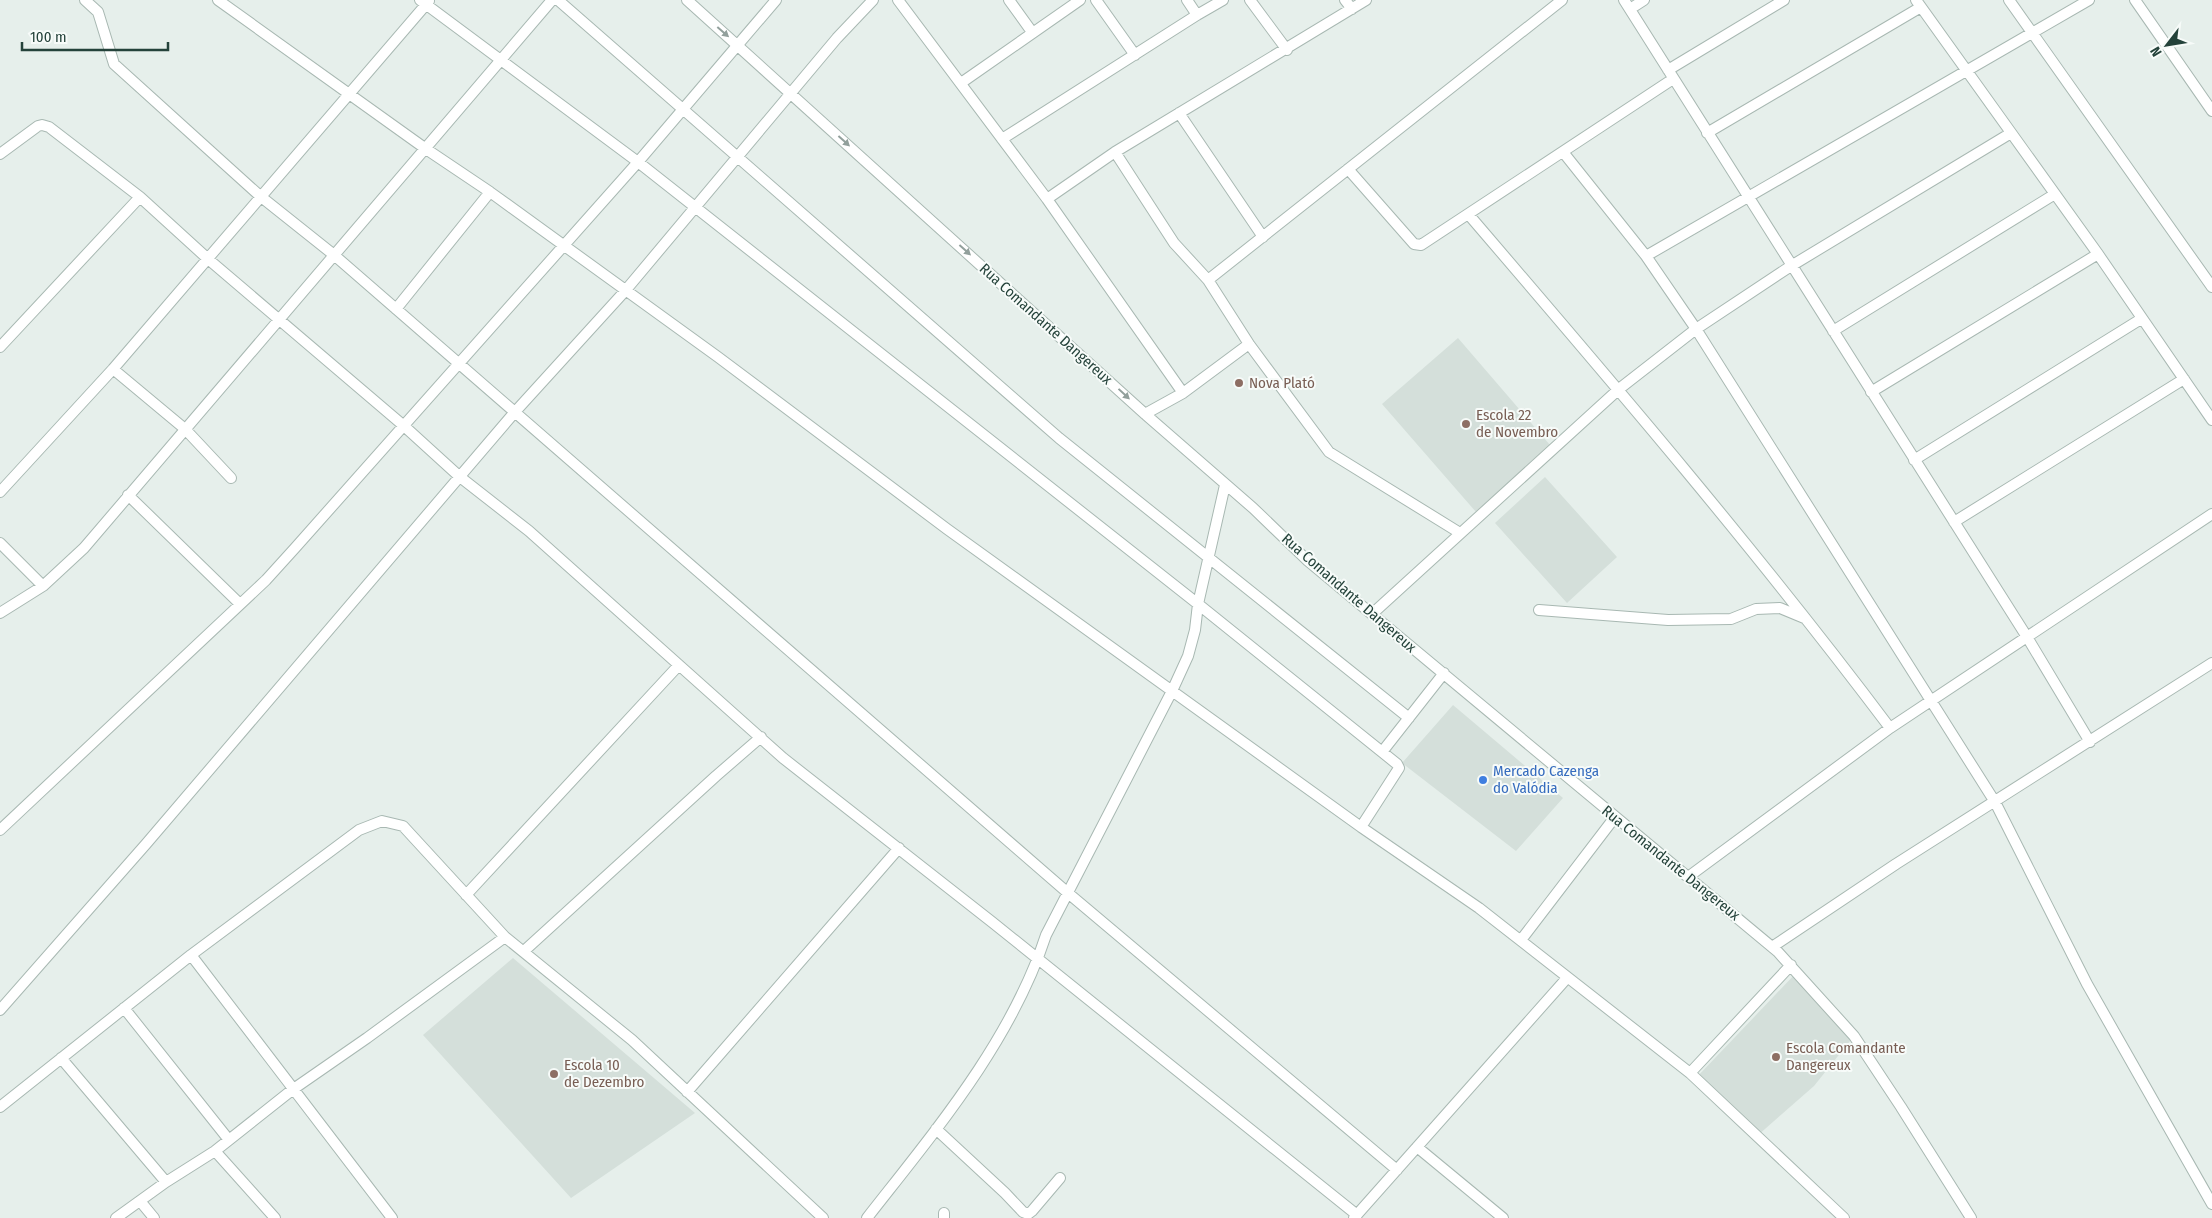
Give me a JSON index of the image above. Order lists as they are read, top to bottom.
{
  "streets": {
    "street": ["Rua Comandante Dangereux"]
  },
  "places": [
    "Nova Plató",
    "Escola 22 de Novembro",
    "Mercado Cazenga do Valódia",
    "Escola Comandante Dangereux",
    "Escola 10 de Dezembro"
  ],
  "scale_bar": "100 m",
  "north": "bottom left"
}
